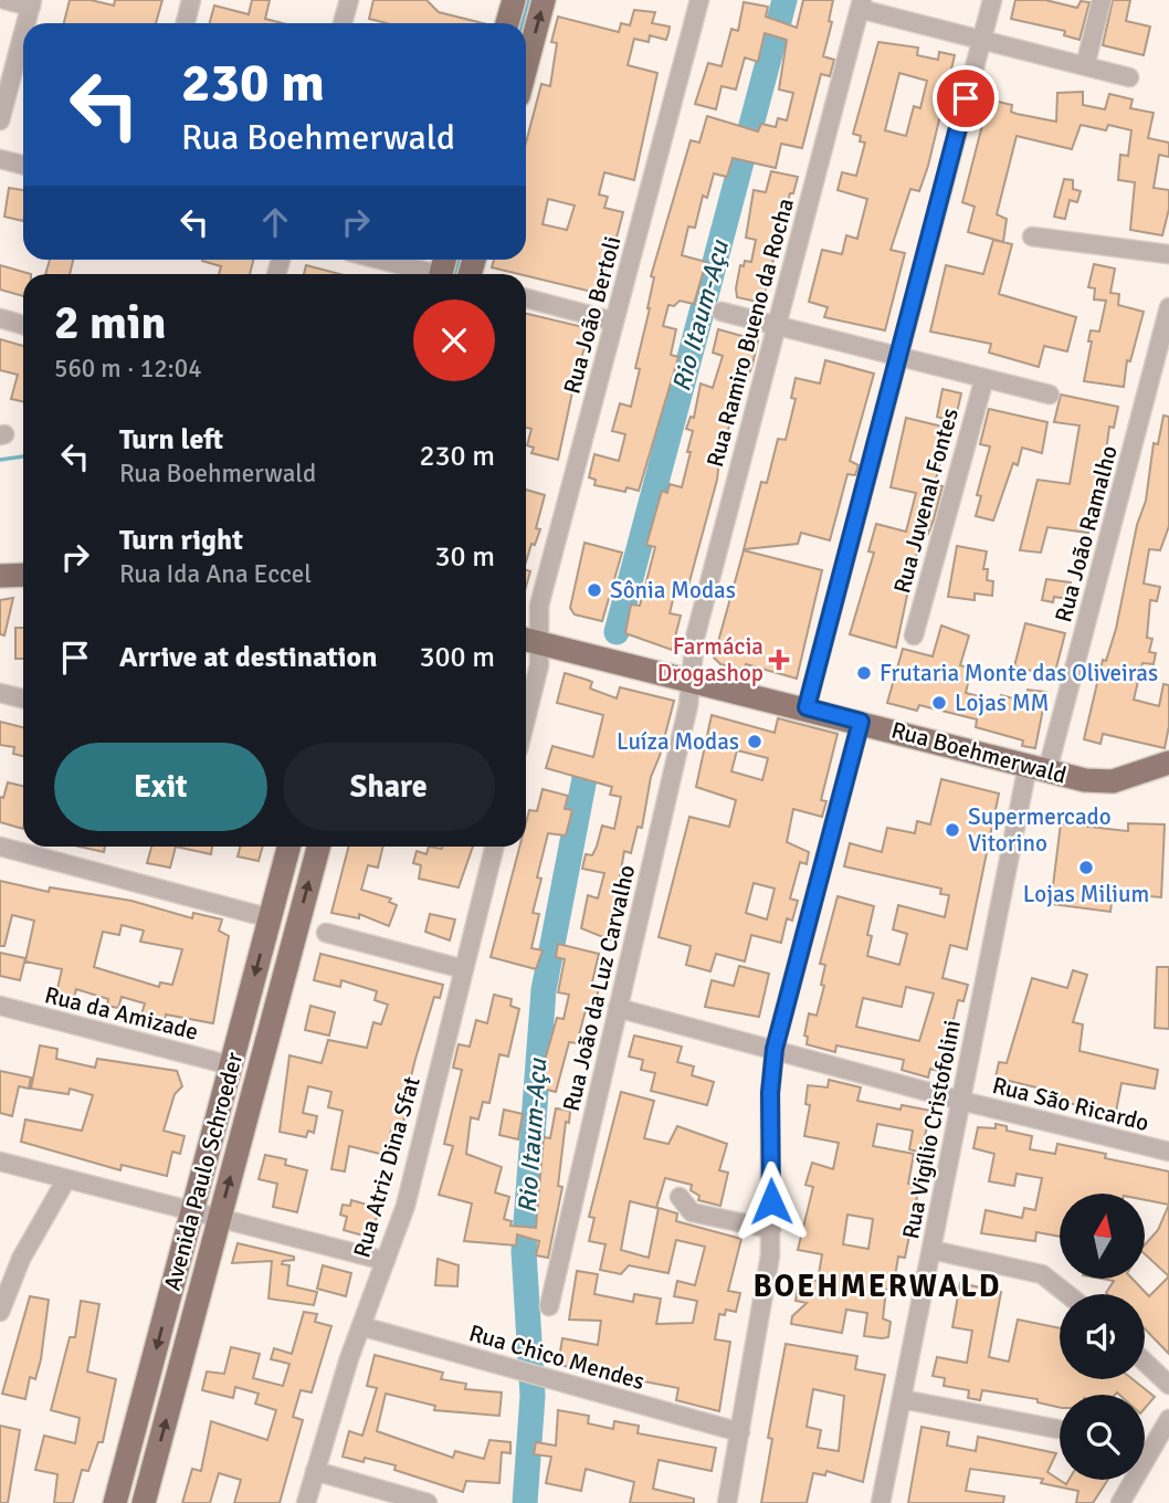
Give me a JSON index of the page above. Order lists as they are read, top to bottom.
{
  "streets": {
    "main road": ["Rua Boehmerwald", "Avenida Paulo Schroeder"],
    "street": [
      "Rua João Bertoli",
      "Rua Ramiro Bueno da Rocha",
      "Rua Juvenal Fontes",
      "Rua João Ramalho",
      "Rua João da Luz Carvalho",
      "Rua da Amizade",
      "Rua São Ricardo",
      "Rua Vigílio Cristofolini",
      "Rua Atriz Dina Sfat",
      "Rua Chico Mendes"
    ]
  },
  "crossings": [
    ["Rua João Bertoli", "Rua Boehmerwald"],
    ["Rua Ramiro Bueno da Rocha", "Rua Boehmerwald"],
    ["Rua Ramiro Bueno da Rocha", "Rua João da Luz Carvalho"],
    ["Rua João Ramalho", "Rua Boehmerwald"],
    ["Rua João Ramalho", "Rua Vigílio Cristofolini"],
    ["Rua Boehmerwald", "Rua João da Luz Carvalho"],
    ["Rua Boehmerwald", "Rua Vigílio Cristofolini"],
    ["Rua João da Luz Carvalho", "Rua São Ricardo"],
    ["Rua da Amizade", "Avenida Paulo Schroeder"],
    ["Rua São Ricardo", "Rua Vigílio Cristofolini"],
    ["Rua Atriz Dina Sfat", "Rua Chico Mendes"]
  ],
  "districts": ["BOEHMERWALD"],
  "water": ["Rio Itaum-Açu"],
  "places": {
    "other": [
      "Sônia Modas",
      "Frutaria Monte das Oliveiras",
      "Lojas MM",
      "Luíza Modas",
      "Supermercado Vitorino",
      "Lojas Milium"
    ],
    "health": ["Farmácia Drogashop"]
  },
  "north": "top",
  "page": {
    "turn": ["230 m", "Rua Boehmerwald"],
    "heading": ["2 min", "560 m · 12:04"],
    "list": [
      {
        "name": "Turn left",
        "note": "Rua Boehmerwald",
        "value": "230 m"
      },
      {
        "name": "Turn right",
        "note": "Rua Ida Ana Eccel",
        "value": "30 m"
      },
      {
        "name": "Arrive at destination",
        "value": "300 m"
      }
    ],
    "buttons": ["Exit", "Share"]
  }
}
